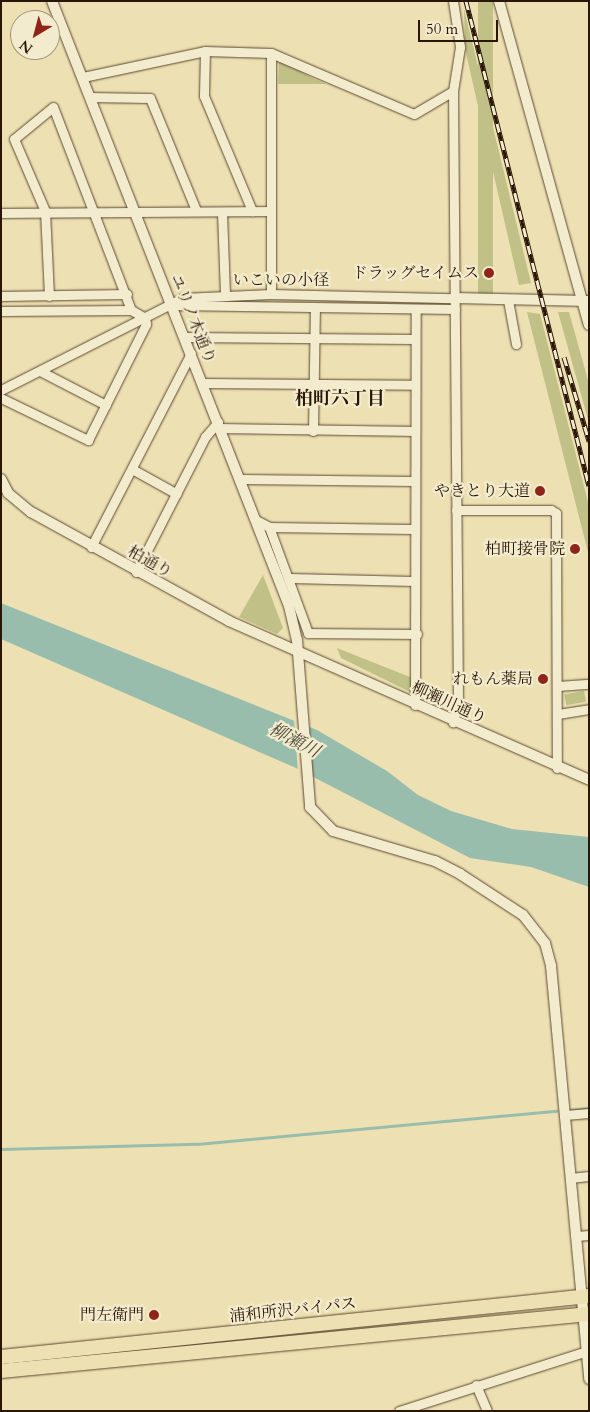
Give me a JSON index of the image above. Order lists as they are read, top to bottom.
{
  "streets": {
    "highway": ["浦和所沢バイパス"],
    "street": [
      "いこいの小径",
      "ユリノ木通り",
      "柏通り",
      "柳瀬川通り"
    ]
  },
  "crossings": [
    ["いこいの小径", "ユリノ木通り"],
    ["ユリノ木通り", "柏通り"],
    ["ユリノ木通り", "柳瀬川通り"],
    ["ユリノ木通り", "浦和所沢バイパス"],
    ["柏通り", "柳瀬川通り"]
  ],
  "districts": ["柏町六丁目"],
  "water": ["柳瀬川"],
  "places": [
    "ドラッグセイムス",
    "やきとり大道",
    "柏町接骨院",
    "れもん薬局",
    "門左衛門"
  ],
  "scale_bar": "50 m",
  "north": "bottom left"
}
